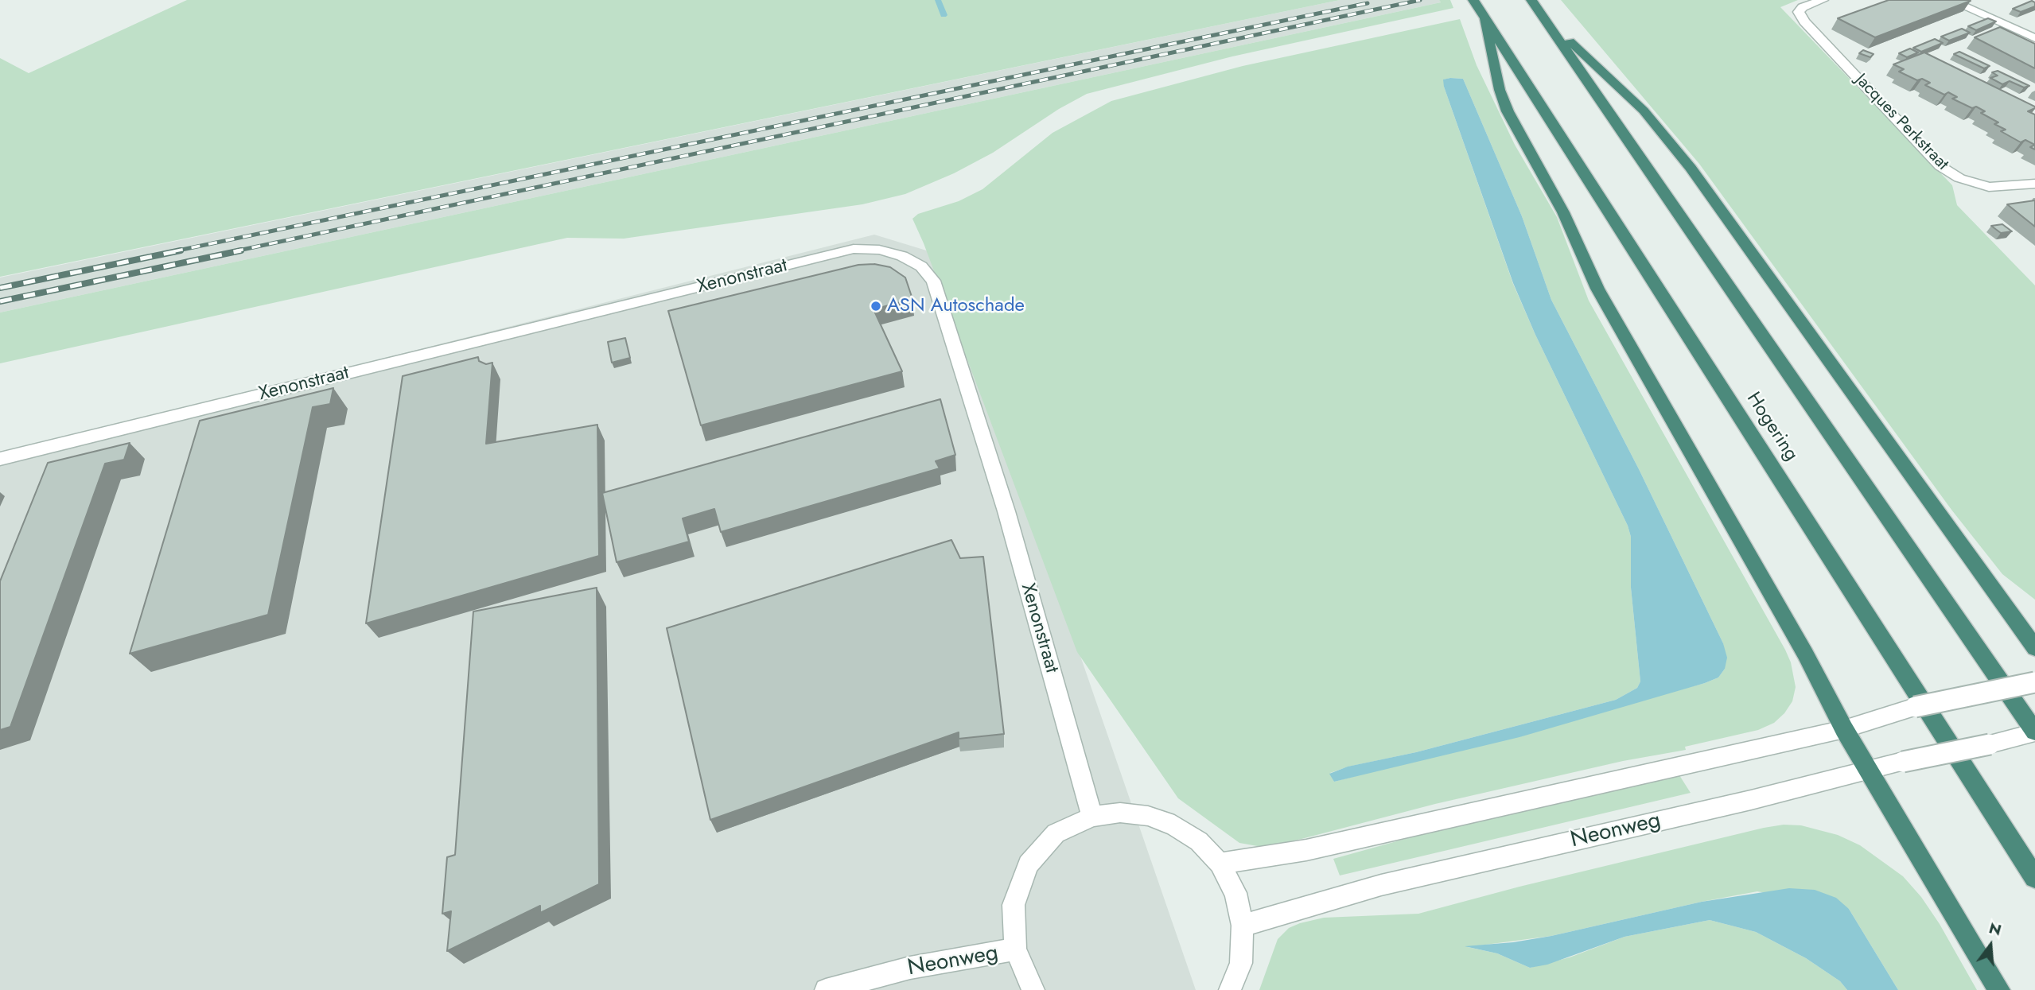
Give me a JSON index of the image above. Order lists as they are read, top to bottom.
{
  "streets": {
    "highway": ["Hogering"],
    "street": ["Jacques Perkstraat", "Xenonstraat", "Neonweg"]
  },
  "places": ["ASN Autoschade"],
  "north": "top"
}
